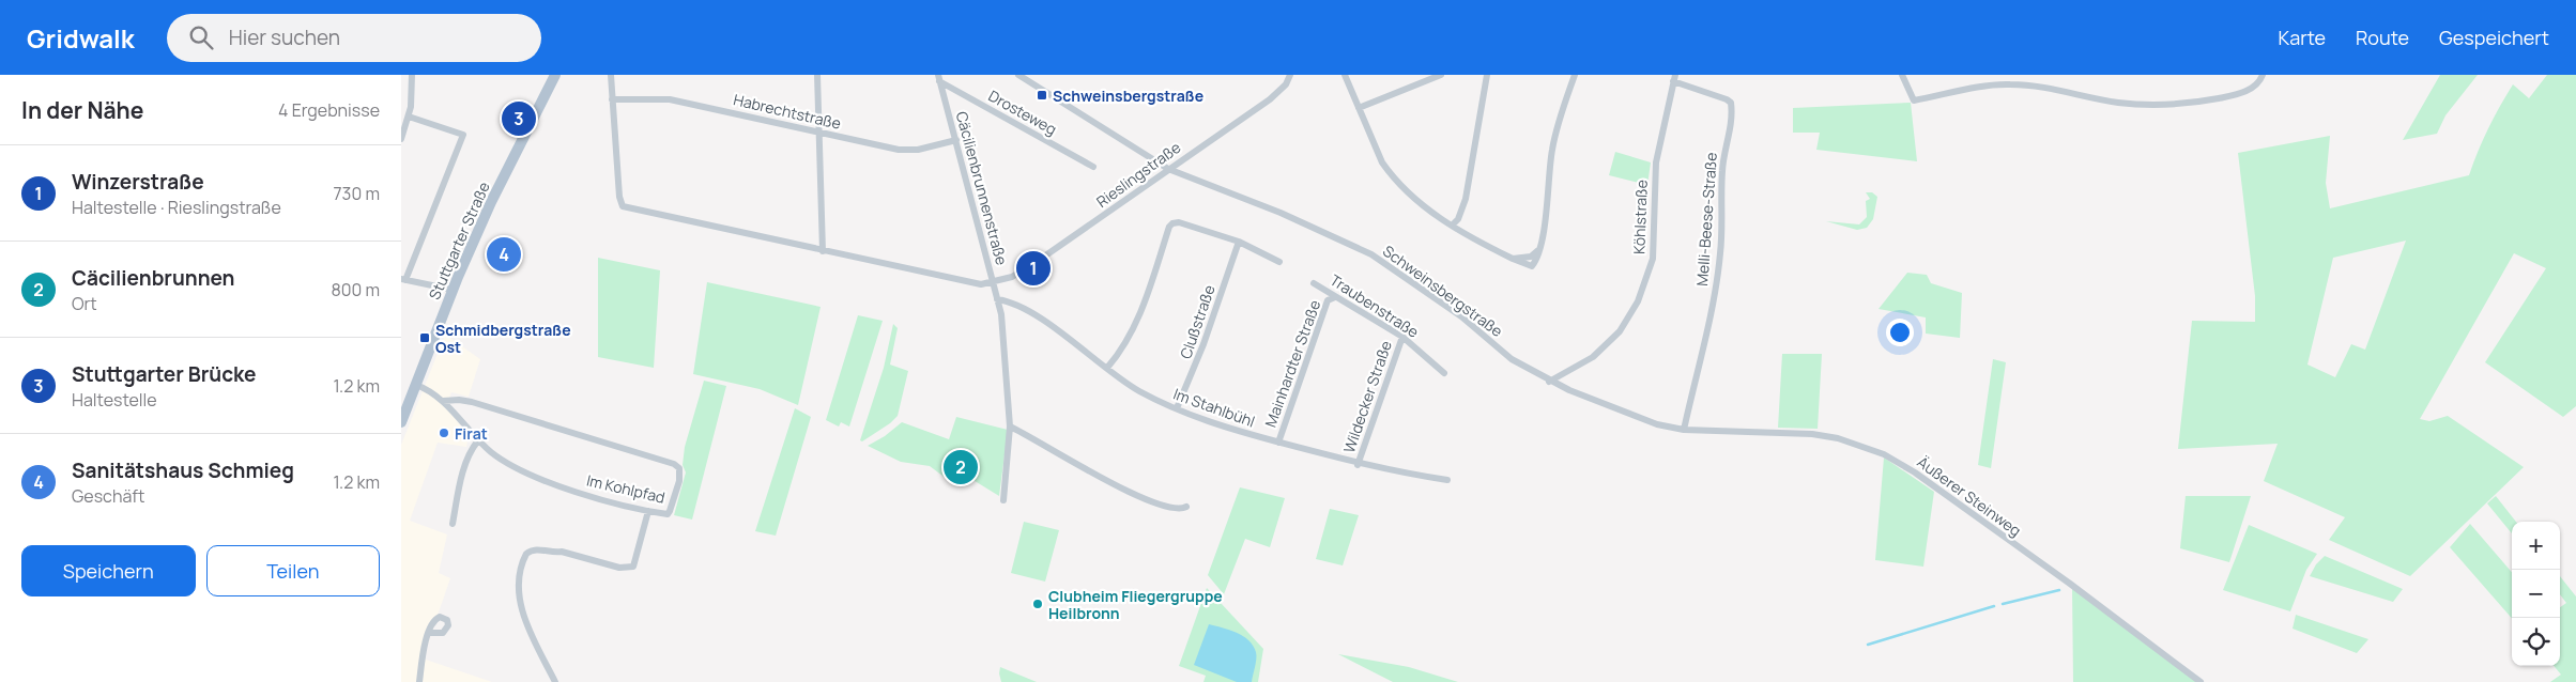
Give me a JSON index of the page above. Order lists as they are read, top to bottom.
{
  "streets": {
    "main road": ["Stuttgarter Straße"],
    "street": [
      "Habrechtstraße",
      "Drosteweg",
      "Rieslingstraße",
      "Cäcilienbrunnenstraße",
      "Köhlstraße",
      "Melli-Beese-Straße",
      "Schweinsbergstraße",
      "Traubenstraße",
      "Clußstraße",
      "Mainhardter Straße",
      "Wildecker Straße",
      "Im Stahlbühl",
      "Im Kohlpfad",
      "Äußerer Steinweg"
    ]
  },
  "crossings": [
    ["Habrechtstraße", "Rieslingstraße"],
    ["Habrechtstraße", "Cäcilienbrunnenstraße"],
    ["Drosteweg", "Cäcilienbrunnenstraße"],
    ["Rieslingstraße", "Cäcilienbrunnenstraße"],
    ["Rieslingstraße", "Schweinsbergstraße"],
    ["Cäcilienbrunnenstraße", "Im Stahlbühl"],
    ["Köhlstraße", "Melli-Beese-Straße"],
    ["Köhlstraße", "Schweinsbergstraße"],
    ["Melli-Beese-Straße", "Schweinsbergstraße"],
    ["Melli-Beese-Straße", "Äußerer Steinweg"],
    ["Stuttgarter Straße", "Im Kohlpfad"],
    ["Schweinsbergstraße", "Äußerer Steinweg"],
    ["Traubenstraße", "Mainhardter Straße"],
    ["Traubenstraße", "Wildecker Straße"],
    ["Clußstraße", "Im Stahlbühl"],
    ["Mainhardter Straße", "Im Stahlbühl"],
    ["Wildecker Straße", "Im Stahlbühl"]
  ],
  "places": {
    "transit": ["Schweinsbergstraße", "Schmidbergstraße Ost"],
    "other": ["Firat", "Clubheim Fliegergruppe Heilbronn"]
  },
  "page": {
    "header": "Gridwalk",
    "search": "Hier suchen",
    "nav": ["Karte", "Route", "Gespeichert"],
    "heading": ["In der Nähe", "4 Ergebnisse"],
    "pins": [
      "3",
      "4",
      "1",
      "2"
    ],
    "list": [
      {
        "mark": "1",
        "name": "Winzerstraße",
        "note": "Haltestelle · Rieslingstraße",
        "value": "730 m"
      },
      {
        "mark": "2",
        "name": "Cäcilienbrunnen",
        "note": "Ort",
        "value": "800 m"
      },
      {
        "mark": "3",
        "name": "Stuttgarter Brücke",
        "note": "Haltestelle",
        "value": "1.2 km"
      },
      {
        "mark": "4",
        "name": "Sanitätshaus Schmieg",
        "note": "Geschäft",
        "value": "1.2 km"
      }
    ],
    "map_buttons": ["+", "−"],
    "buttons": ["Speichern", "Teilen"]
  }
}
